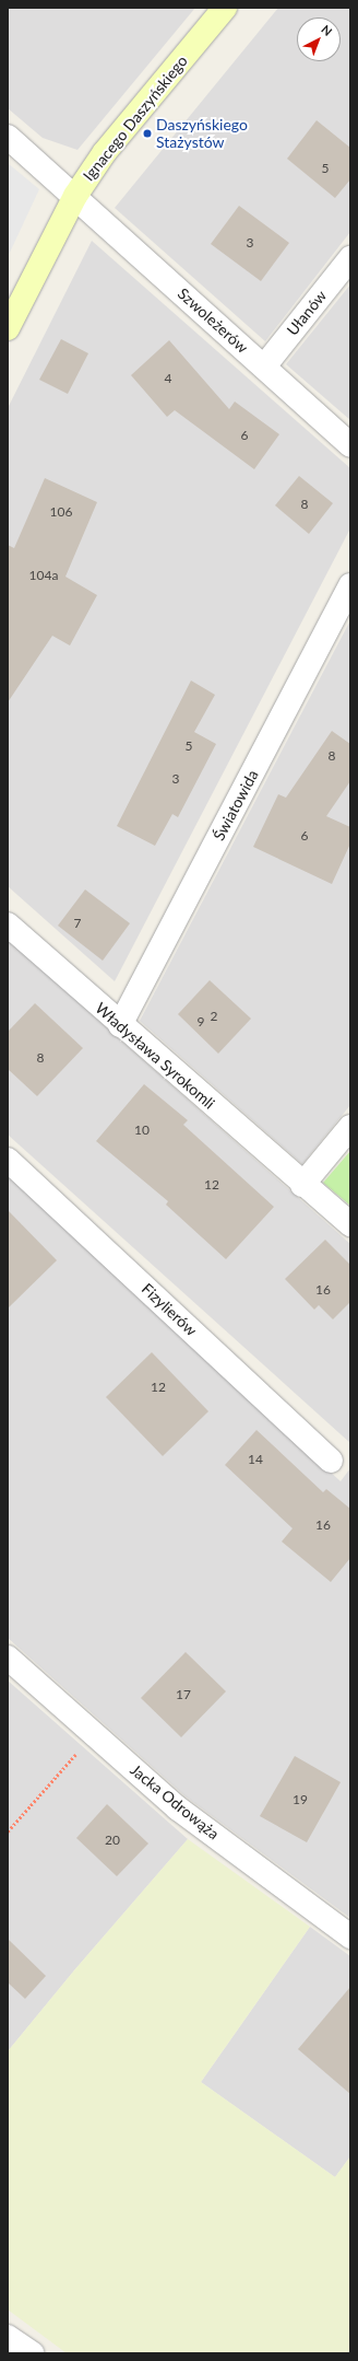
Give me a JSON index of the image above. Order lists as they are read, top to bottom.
{
  "streets": {
    "street": [
      "Ignacego Daszyńskiego",
      "Ułanów",
      "Szwoleżerów",
      "Światowida",
      "Władysława Syrokomli",
      "Fizylierów",
      "Jacka Odrowąża"
    ]
  },
  "crossings": [
    ["Ignacego Daszyńskiego", "Szwoleżerów"],
    ["Ułanów", "Szwoleżerów"],
    ["Światowida", "Władysława Syrokomli"]
  ],
  "places": ["Daszyńskiego Stażystów"],
  "house_numbers": [
    "5",
    "3",
    "4",
    "6",
    "8",
    "106",
    "104a",
    "5",
    "8",
    "3",
    "6",
    "7",
    "2",
    "9",
    "8",
    "10",
    "12",
    "16",
    "12",
    "14",
    "16",
    "17",
    "19",
    "20"
  ],
  "north": "top right"
}
